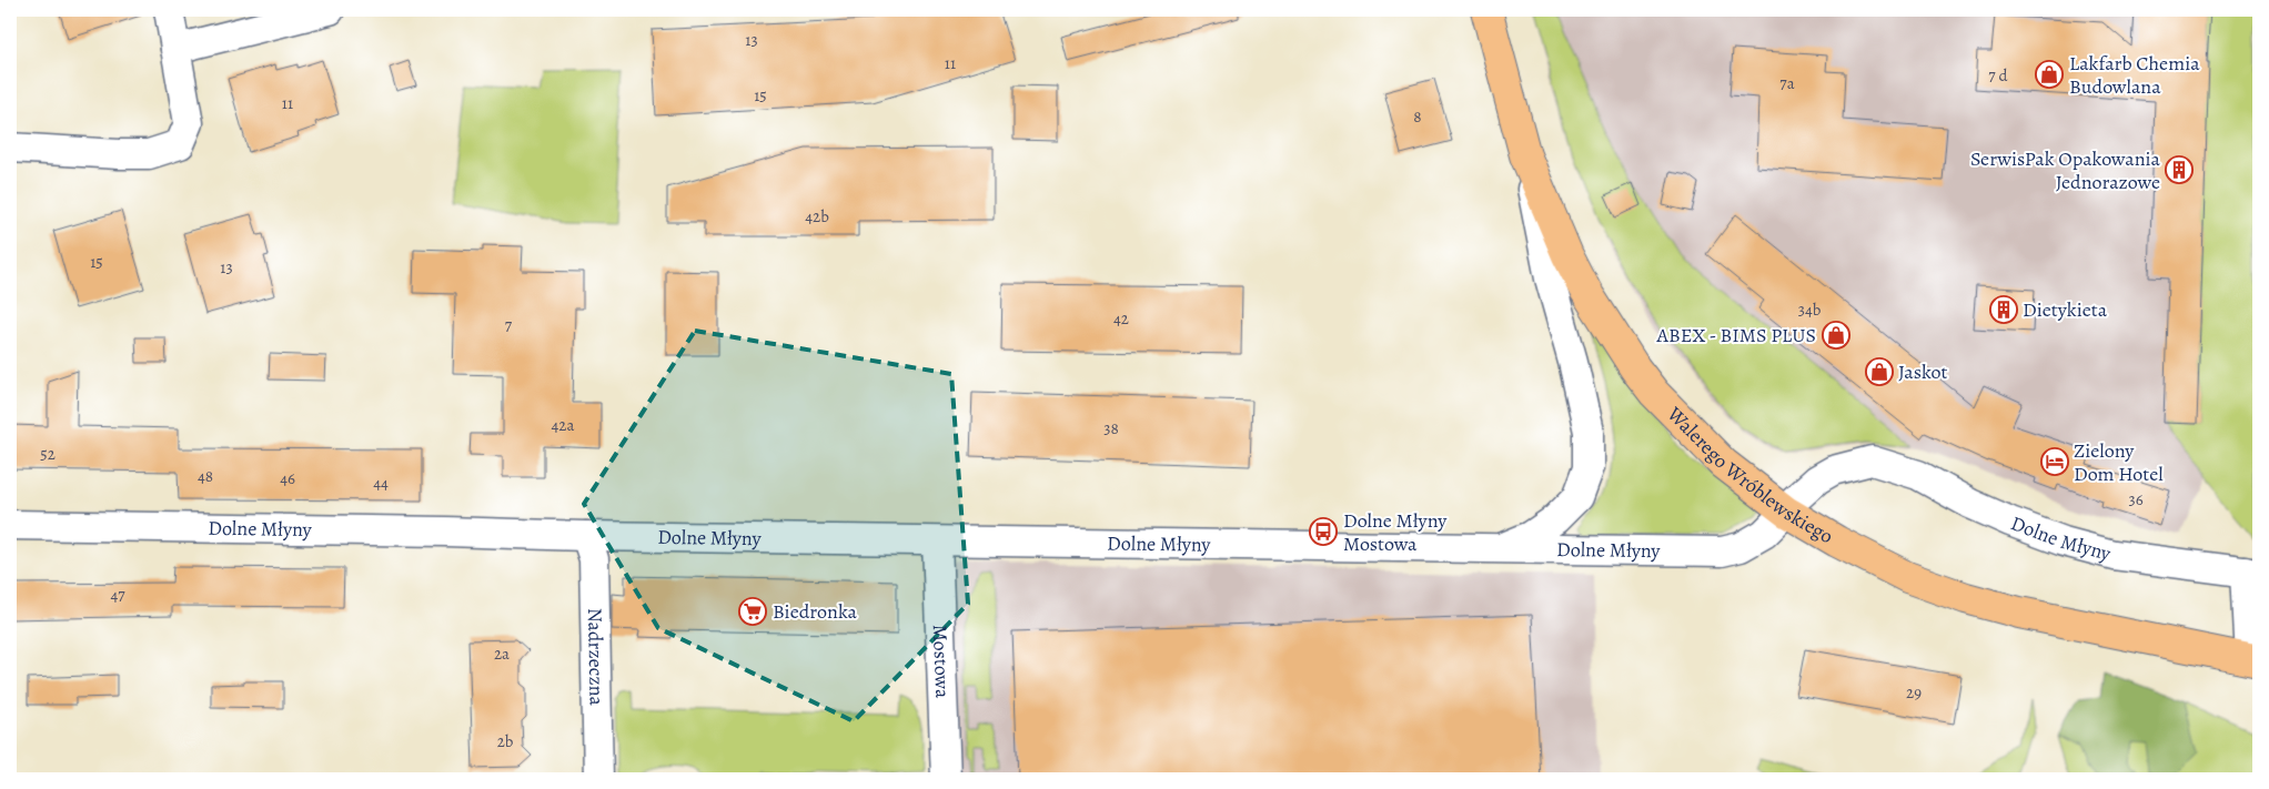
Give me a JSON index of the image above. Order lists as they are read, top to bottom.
{
  "streets": {
    "main road": ["Walerego Wróblewskiego"],
    "street": ["Dolne Młyny", "Nadrzeczna", "Mostowa"]
  },
  "crossings": [
    ["Walerego Wróblewskiego", "Dolne Młyny"],
    ["Dolne Młyny", "Nadrzeczna"],
    ["Dolne Młyny", "Mostowa"]
  ],
  "places": {
    "shop": ["Lakfarb Chemia Budowlana", "ABEX - BIMS PLUS", "Jaskot"],
    "building": ["SerwisPak Opakowania Jednorazowe", "Dietykieta"],
    "hotel": ["Zielony Dom Hotel"],
    "bus stop": ["Dolne Młyny Mostowa"],
    "supermarket": ["Biedronka"]
  },
  "house_numbers": [
    "13",
    "11",
    "7 d",
    "7a",
    "15",
    "11",
    "8",
    "42b",
    "15",
    "13",
    "34b",
    "42",
    "7",
    "42a",
    "38",
    "52",
    "48",
    "46",
    "44",
    "36",
    "47",
    "2a",
    "29",
    "2b"
  ]
}
